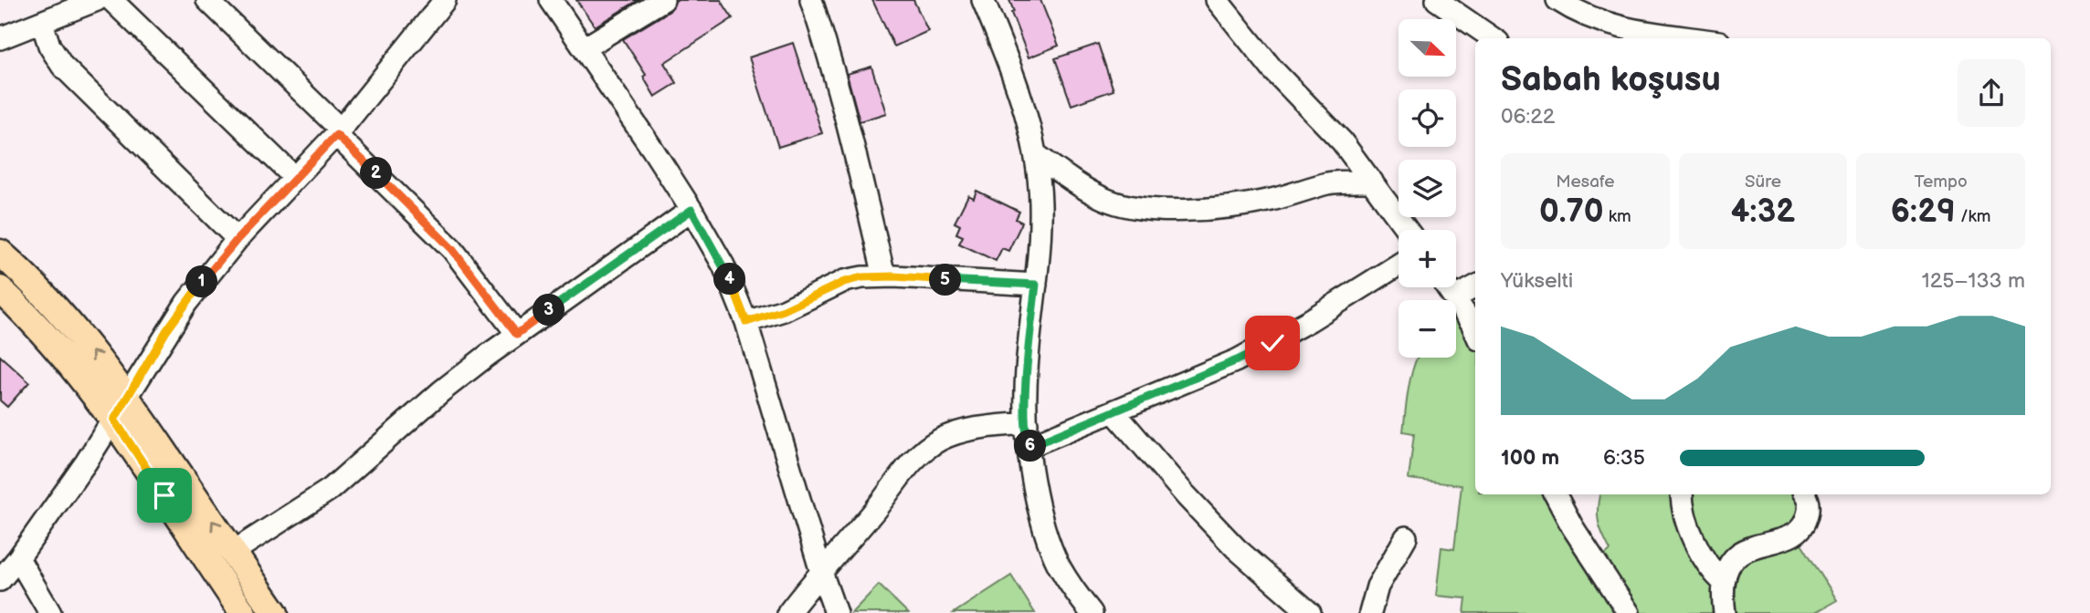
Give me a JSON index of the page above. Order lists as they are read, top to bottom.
{
  "north": "bottom right",
  "page": {
    "map_buttons": ["+", "−"],
    "heading": ["Sabah koşusu", "06:22"],
    "stats": [
      ["Mesafe", "0.70 km"],
      ["Süre", "4:32"],
      ["Tempo", "6:29 /km"]
    ],
    "pins": [
      "2",
      "4",
      "5",
      "1",
      "3",
      "6"
    ],
    "chart": ["Yükselti", "125–133 m"],
    "list": [
      {
        "name": "100 m",
        "note": "6:35"
      }
    ]
  }
}
